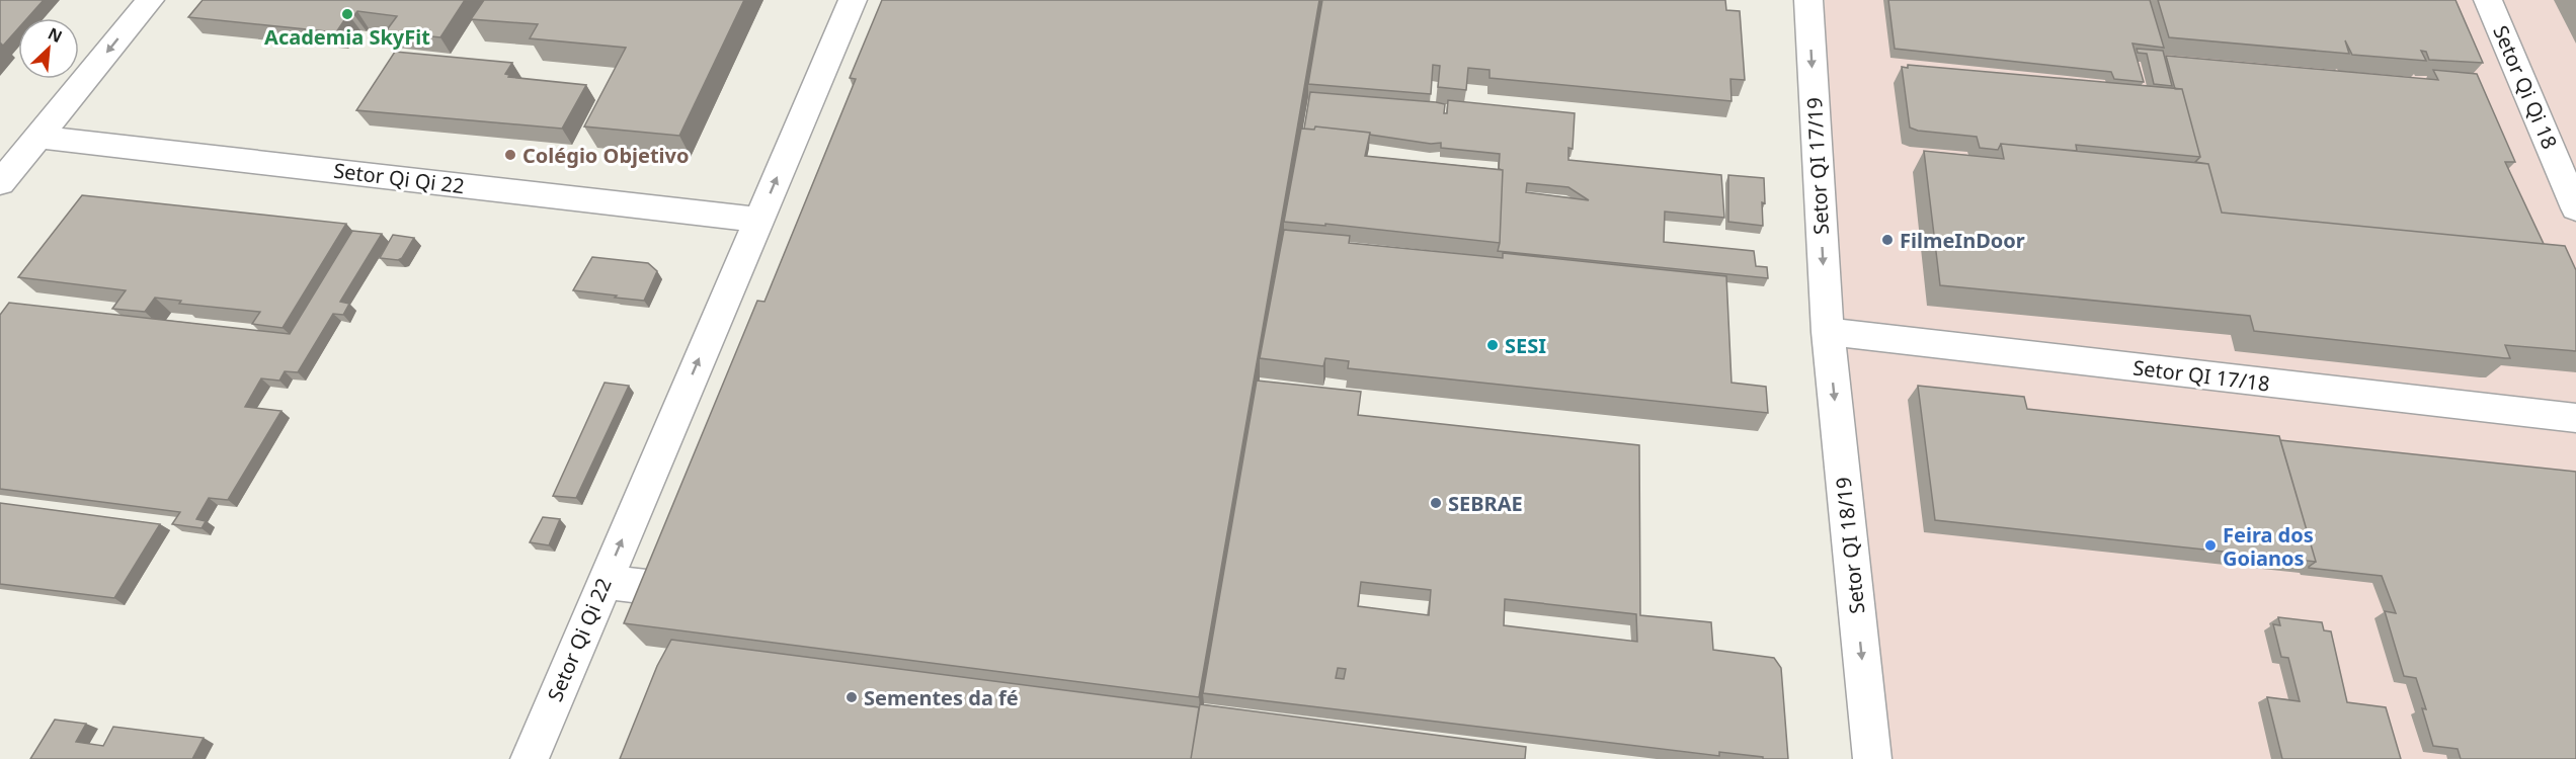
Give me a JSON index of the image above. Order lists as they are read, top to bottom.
{
  "streets": {
    "street": [
      "Setor Qi Qi 18",
      "Setor QI 17/19",
      "Setor Qi Qi 22",
      "Setor QI 17/18",
      "Setor QI 18/19"
    ]
  },
  "crossings": [
    ["Setor QI 17/19", "Setor QI 17/18"],
    ["Setor QI 17/19", "Setor QI 18/19"],
    ["Setor QI 17/18", "Setor QI 18/19"]
  ],
  "one_way": ["Setor QI 17/19", "Setor Qi Qi 22", "Setor QI 18/19"],
  "places": [
    "Academia SkyFit",
    "Colégio Objetivo",
    "FilmeInDoor",
    "SESI",
    "SEBRAE",
    "Feira dos Goianos",
    "Sementes da fé"
  ],
  "north": "top right"
}
